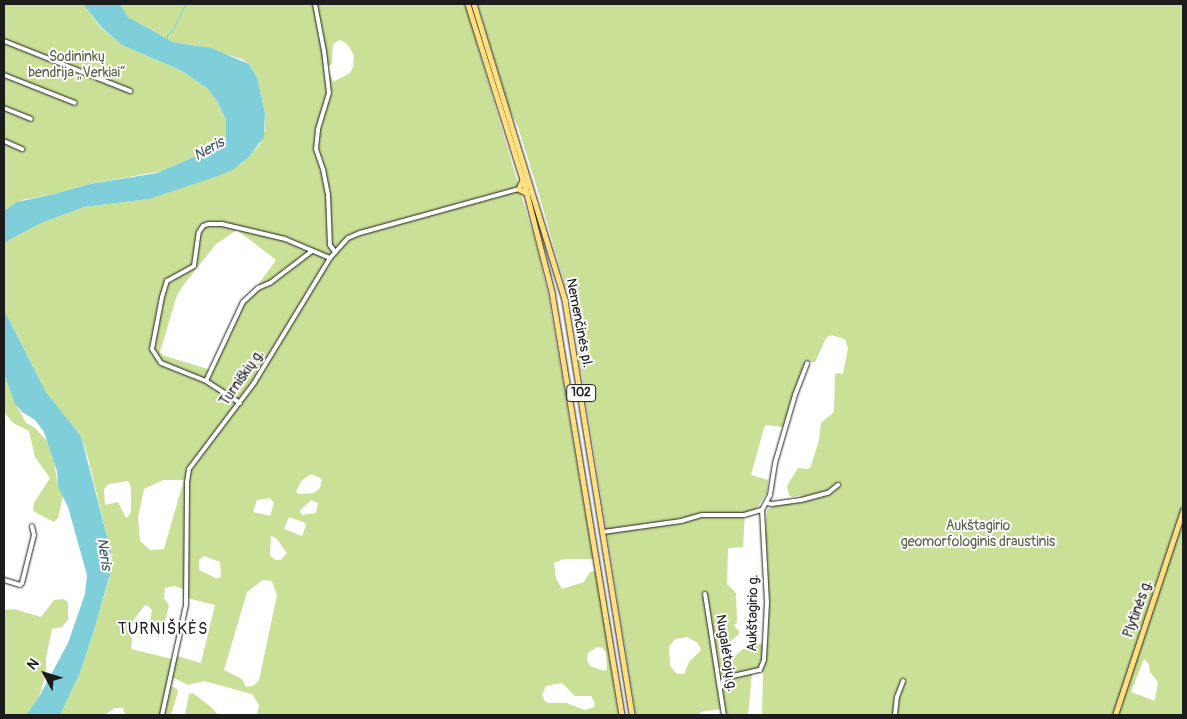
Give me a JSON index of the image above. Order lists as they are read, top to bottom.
{
  "streets": {
    "main road": ["Nemenčinės pl.", "102", "Plytinės g."],
    "street": ["Turniškių g.", "Aukštagirio g.", "Nugalėtojų g."]
  },
  "crossings": [
    ["Aukštagirio g.", "Nugalėtojų g."]
  ],
  "districts": ["TURNIŠKĖS"],
  "water": ["Neris"],
  "parks": ["Sodininkų bendrija „Verkiai“", "Aukštagirio geomorfologinis draustinis"],
  "north": "top left"
}
